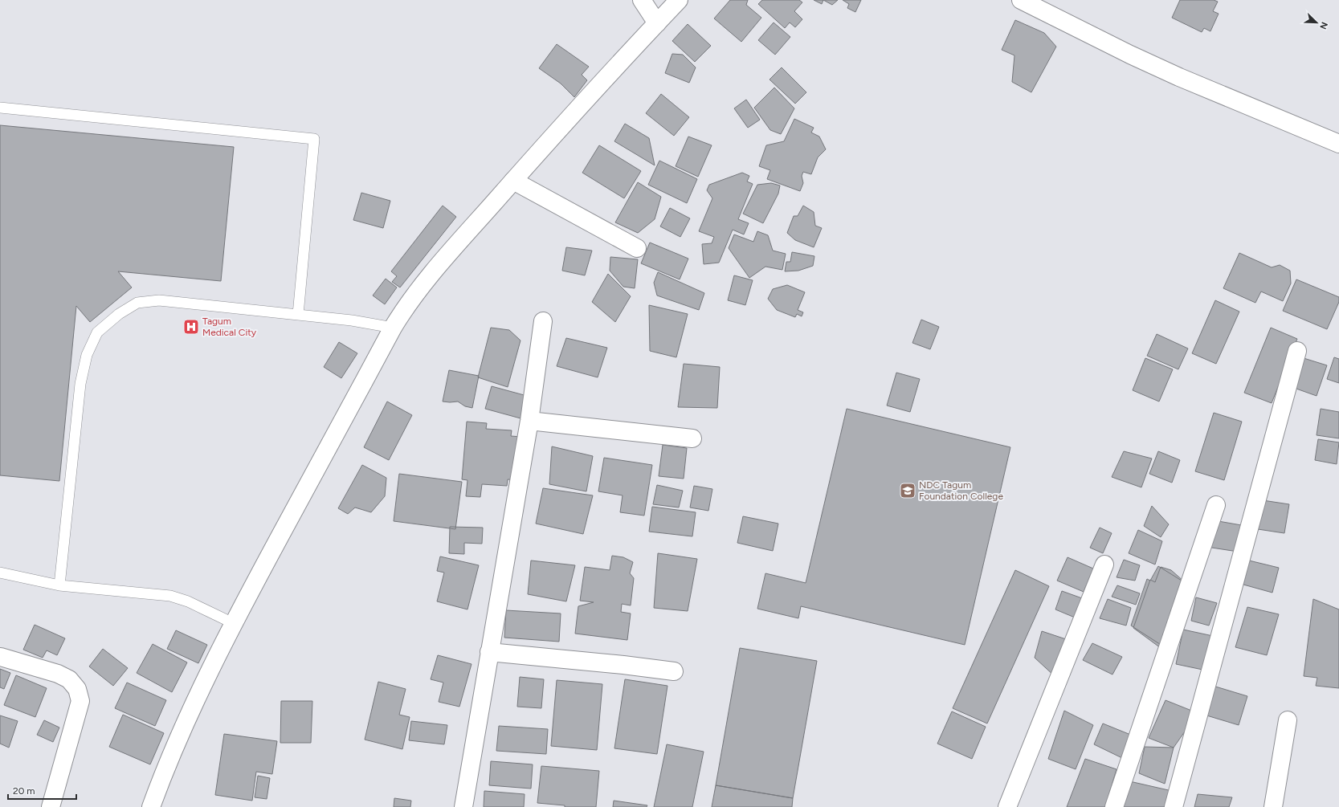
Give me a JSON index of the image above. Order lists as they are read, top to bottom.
{
  "places": {
    "hospital": ["Tagum Medical City"],
    "school or university": ["NDC Tagum Foundation College"]
  },
  "scale_bar": "20 m",
  "north": "bottom right"
}
